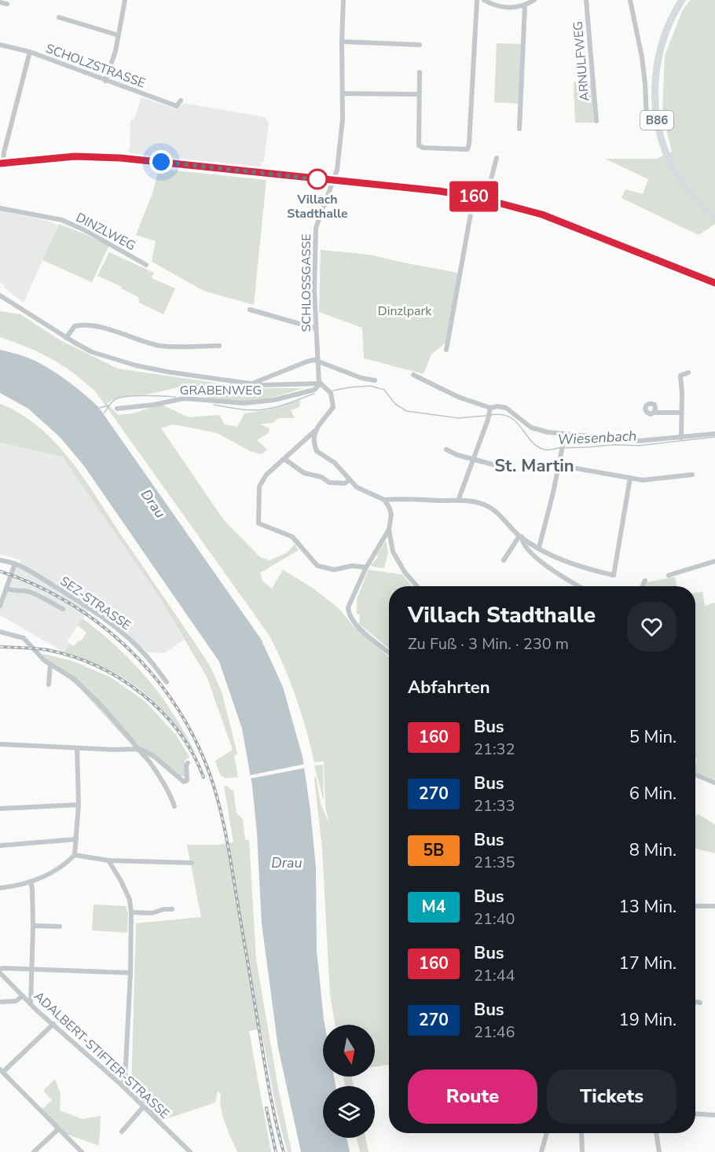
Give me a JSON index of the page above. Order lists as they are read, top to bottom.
{
  "streets": {
    "main road": ["B86"],
    "street": [
      "ARNULFWEG",
      "SCHOLZSTRASSE",
      "DINZLWEG",
      "SCHLOSSGASSE",
      "GRABENWEG",
      "SEZ-STRASSE",
      "ADALBERT-STIFTER-STRASSE"
    ]
  },
  "crossings": [
    ["SCHLOSSGASSE", "GRABENWEG"]
  ],
  "districts": ["St. Martin"],
  "water": ["Wiesenbach", "Drau"],
  "parks": ["Dinzlpark"],
  "places": ["Villach Stadthalle"],
  "lines": ["bus line 160"],
  "north": "bottom",
  "page": {
    "on_map": "160",
    "heading": [
      ["Villach Stadthalle", "Zu Fuß · 3 Min. · 230 m"],
      "Abfahrten"
    ],
    "list": [
      {
        "mark": "160",
        "name": "Bus",
        "note": "21:32",
        "value": "5 Min."
      },
      {
        "mark": "270",
        "name": "Bus",
        "note": "21:33",
        "value": "6 Min."
      },
      {
        "mark": "5B",
        "name": "Bus",
        "note": "21:35",
        "value": "8 Min."
      },
      {
        "mark": "M4",
        "name": "Bus",
        "note": "21:40",
        "value": "13 Min."
      },
      {
        "mark": "160",
        "name": "Bus",
        "note": "21:44",
        "value": "17 Min."
      },
      {
        "mark": "270",
        "name": "Bus",
        "note": "21:46",
        "value": "19 Min."
      }
    ],
    "buttons": ["Route", "Tickets"]
  }
}
